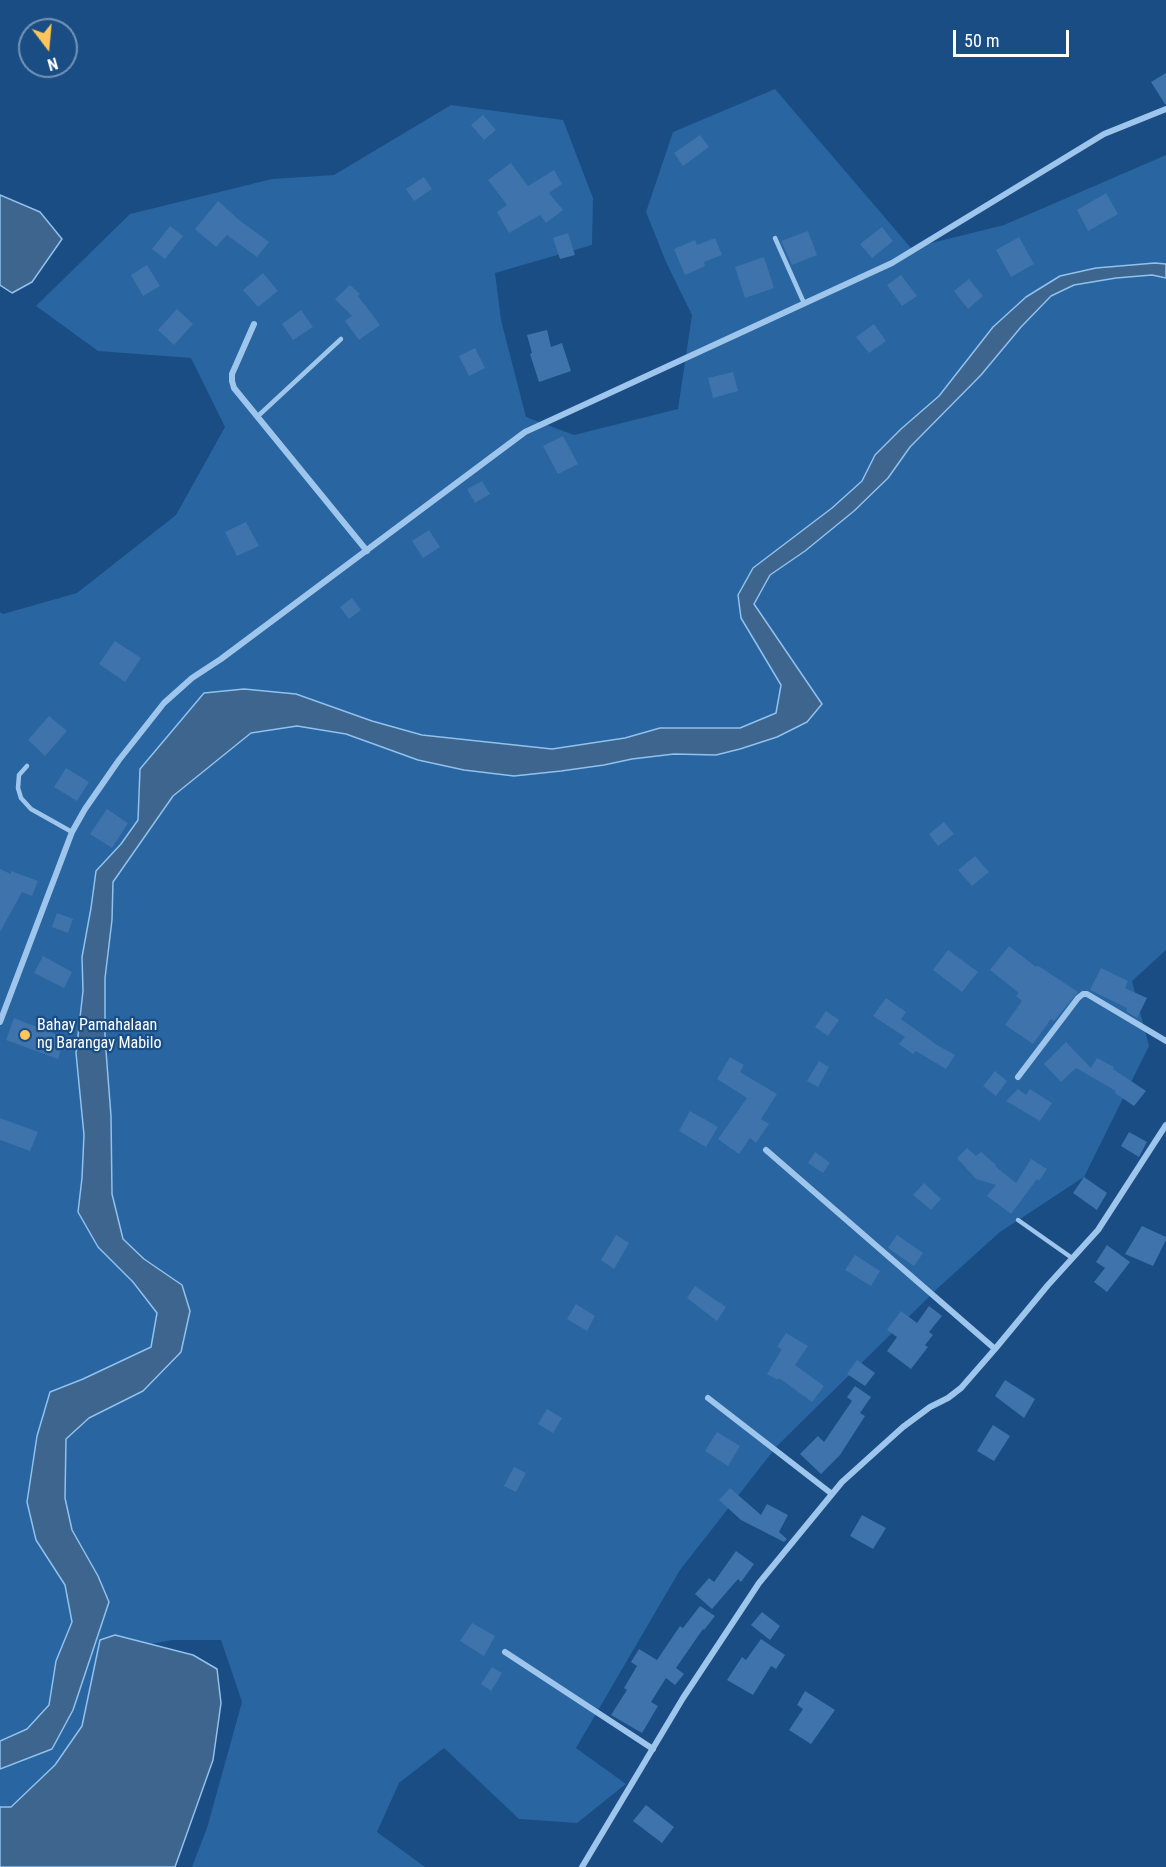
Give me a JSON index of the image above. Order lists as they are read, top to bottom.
{
  "places": ["Bahay Pamahalaan ng Barangay Mabilo"],
  "scale_bar": "50 m",
  "north": "bottom"
}
